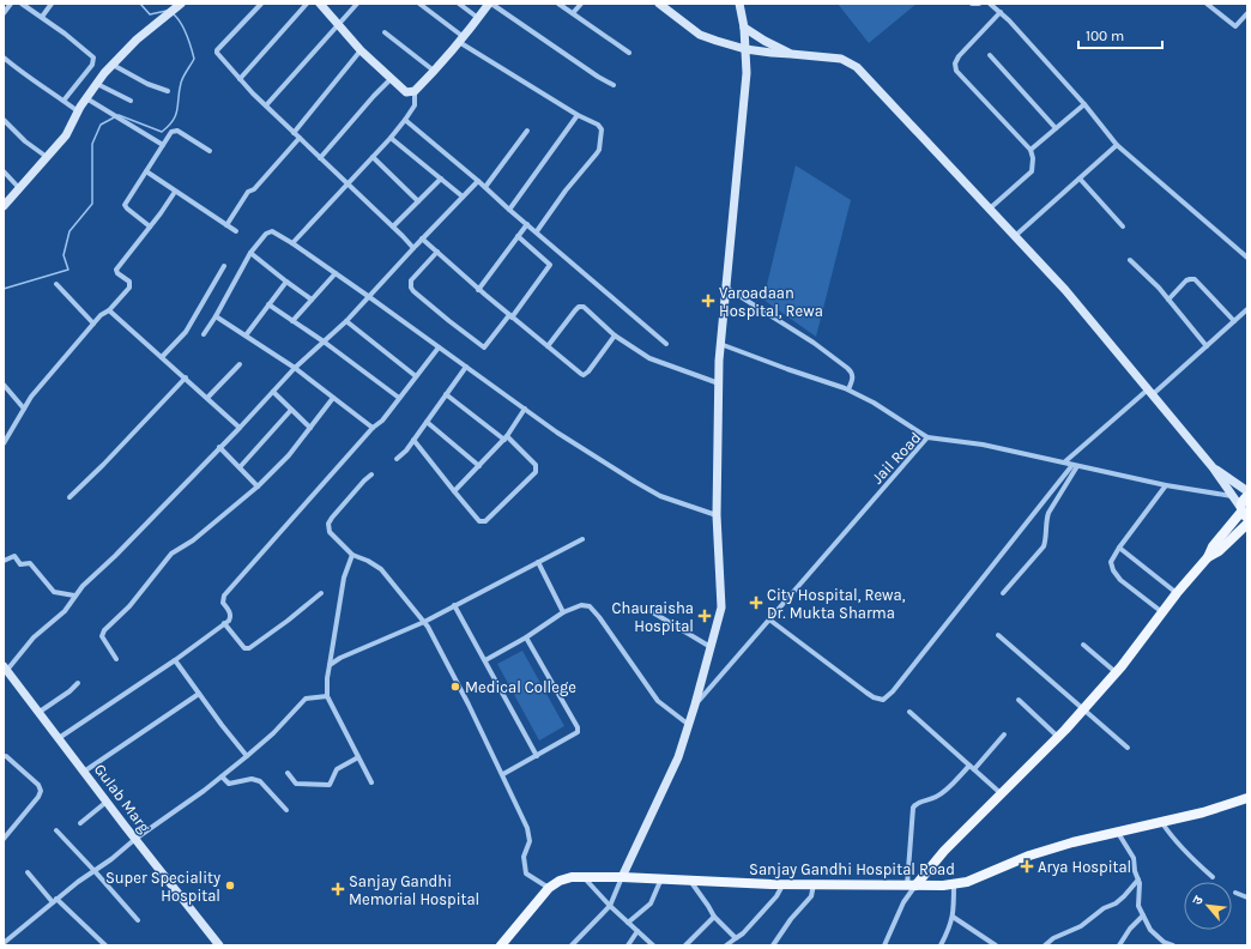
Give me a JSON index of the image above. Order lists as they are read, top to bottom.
{
  "streets": {
    "main road": ["Gulab Marg", "Sanjay Gandhi Hospital Road"],
    "street": ["Jail Road"]
  },
  "places": {
    "health": [
      "Varoadaan Hospital, Rewa",
      "City Hospital, Rewa, Dr. Mukta Sharma",
      "Chauraisha Hospital",
      "Arya Hospital",
      "Sanjay Gandhi Memorial Hospital"
    ],
    "other": ["Medical College", "Super Speciality Hospital"]
  },
  "scale_bar": "100 m",
  "north": "top left"
}
